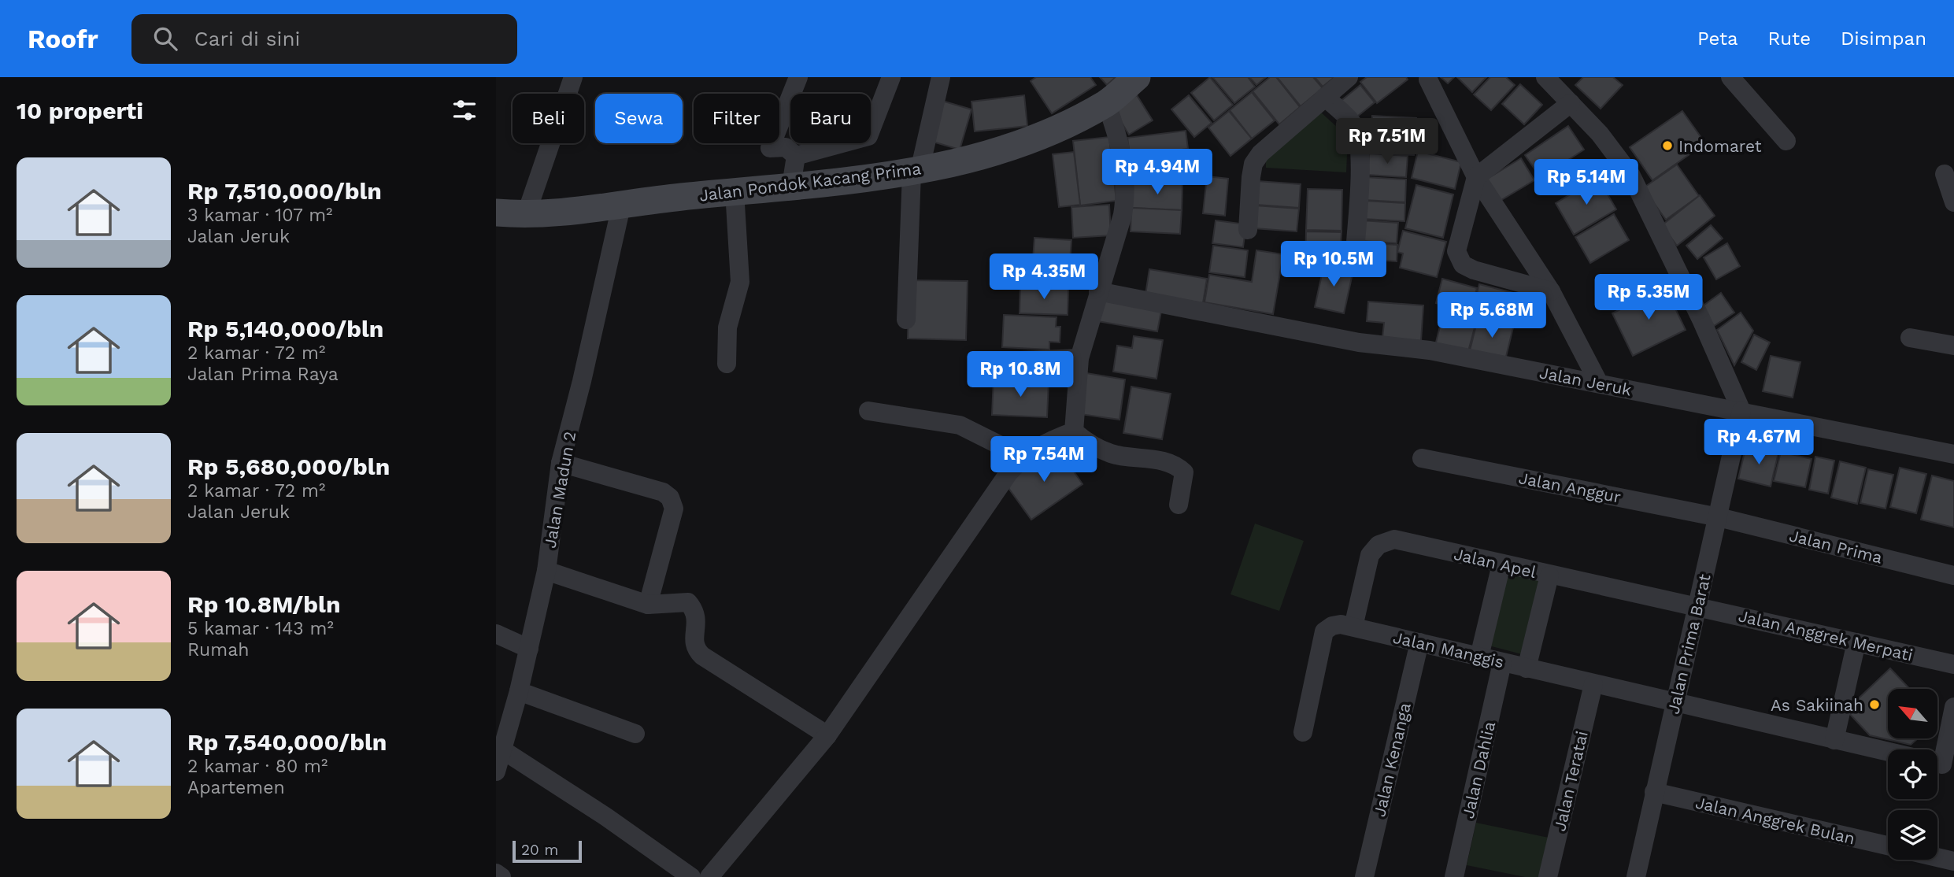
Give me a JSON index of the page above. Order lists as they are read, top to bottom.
{
  "streets": {
    "street": [
      "Jalan Pondok Kacang Prima",
      "Jalan Jeruk",
      "Jalan Anggur",
      "Jalan Madun 2",
      "Jalan Prima",
      "Jalan Apel",
      "Jalan Anggrek Merpati",
      "Jalan Prima Barat",
      "Jalan Manggis",
      "Jalan Kenanga",
      "Jalan Dahlia",
      "Jalan Teratai",
      "Jalan Anggrek Bulan"
    ]
  },
  "crossings": [
    ["Jalan Pondok Kacang Prima", "Jalan Madun 2"],
    ["Jalan Jeruk", "Jalan Prima Barat"],
    ["Jalan Anggur", "Jalan Prima"],
    ["Jalan Anggur", "Jalan Prima Barat"],
    ["Jalan Prima", "Jalan Prima Barat"],
    ["Jalan Apel", "Jalan Anggrek Merpati"],
    ["Jalan Apel", "Jalan Prima Barat"],
    ["Jalan Apel", "Jalan Manggis"],
    ["Jalan Anggrek Merpati", "Jalan Prima Barat"],
    ["Jalan Prima Barat", "Jalan Manggis"],
    ["Jalan Prima Barat", "Jalan Anggrek Bulan"],
    ["Jalan Manggis", "Jalan Kenanga"],
    ["Jalan Manggis", "Jalan Dahlia"],
    ["Jalan Manggis", "Jalan Teratai"]
  ],
  "places": ["Indomaret", "As Sakiinah"],
  "scale_bar": "20 m",
  "north": "top left",
  "page": {
    "header": "Roofr",
    "search": "Cari di sini",
    "nav": ["Peta", "Rute", "Disimpan"],
    "heading": "10 properti",
    "chip": [
      "Beli",
      "Sewa",
      "Filter",
      "Baru"
    ],
    "price": [
      "Rp 7.51M",
      "Rp 4.94M",
      "Rp 5.14M",
      "Rp 10.5M",
      "Rp 4.35M",
      "Rp 5.35M",
      "Rp 5.68M",
      "Rp 10.8M",
      "Rp 4.67M",
      "Rp 7.54M"
    ],
    "list": [
      {
        "name": "Rp 7,510,000/bln",
        "note": "3 kamar · 107 m² · Jalan Jeruk"
      },
      {
        "name": "Rp 5,140,000/bln",
        "note": "2 kamar · 72 m² · Jalan Prima Raya"
      },
      {
        "name": "Rp 5,680,000/bln",
        "note": "2 kamar · 72 m² · Jalan Jeruk"
      },
      {
        "name": "Rp 10.8M/bln",
        "note": "5 kamar · 143 m² · Rumah"
      },
      {
        "name": "Rp 7,540,000/bln",
        "note": "2 kamar · 80 m² · Apartemen"
      }
    ],
    "scale": "20 m"
  }
}
